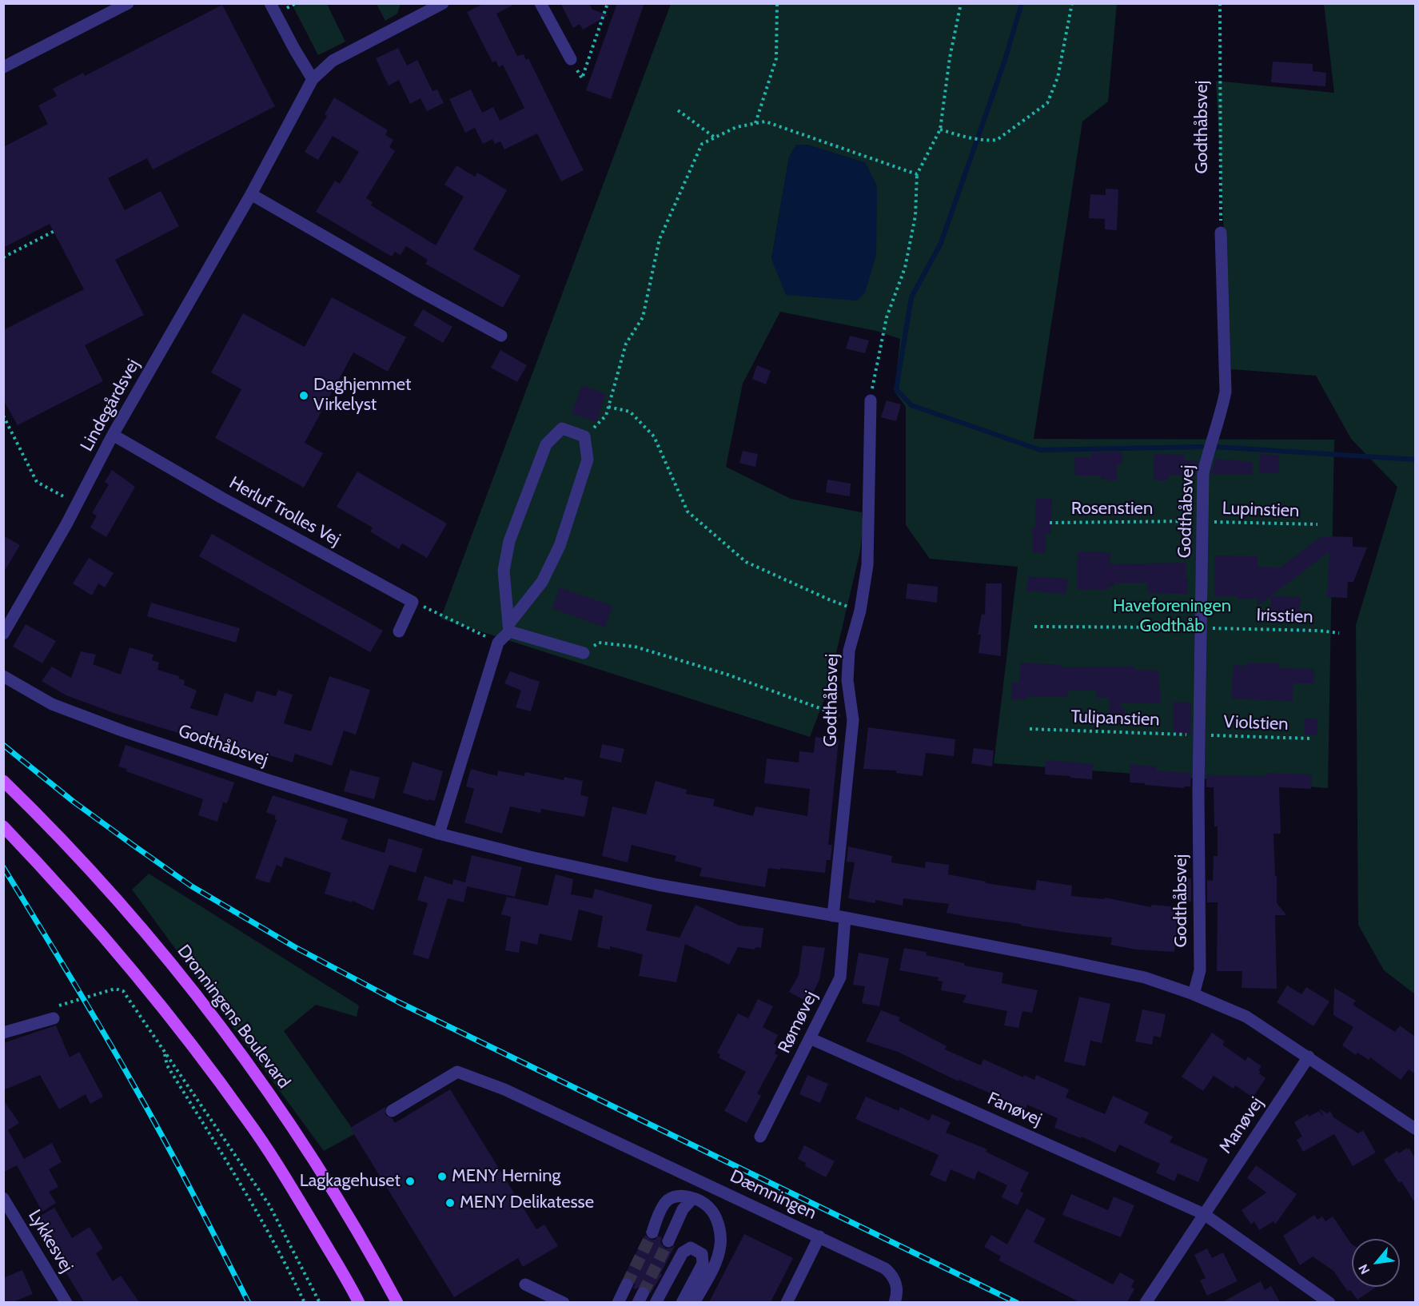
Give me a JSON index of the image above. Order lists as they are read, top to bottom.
{
  "streets": {
    "main road": ["Dronningens Boulevard"],
    "street": [
      "Godthåbsvej",
      "Lindegårdsvej",
      "Herluf Trolles Vej",
      "Rømøvej",
      "Fanøvej",
      "Manøvej",
      "Dæmningen",
      "Lykkesvej"
    ],
    "path": [
      "Rosenstien",
      "Lupinstien",
      "Irisstien",
      "Tulipanstien",
      "Violstien"
    ]
  },
  "crossings": [
    ["Godthåbsvej", "Rosenstien"],
    ["Godthåbsvej", "Lupinstien"],
    ["Godthåbsvej", "Irisstien"],
    ["Godthåbsvej", "Tulipanstien"],
    ["Godthåbsvej", "Violstien"],
    ["Godthåbsvej", "Rømøvej"],
    ["Godthåbsvej", "Manøvej"],
    ["Lindegårdsvej", "Herluf Trolles Vej"],
    ["Rosenstien", "Lupinstien"],
    ["Tulipanstien", "Violstien"],
    ["Rømøvej", "Fanøvej"],
    ["Fanøvej", "Manøvej"]
  ],
  "parks": ["Haveforeningen Godthåb"],
  "places": [
    "Daghjemmet Virkelyst",
    "MENY Herning",
    "Lagkagehuset",
    "MENY Delikatesse"
  ],
  "north": "bottom left"
}
